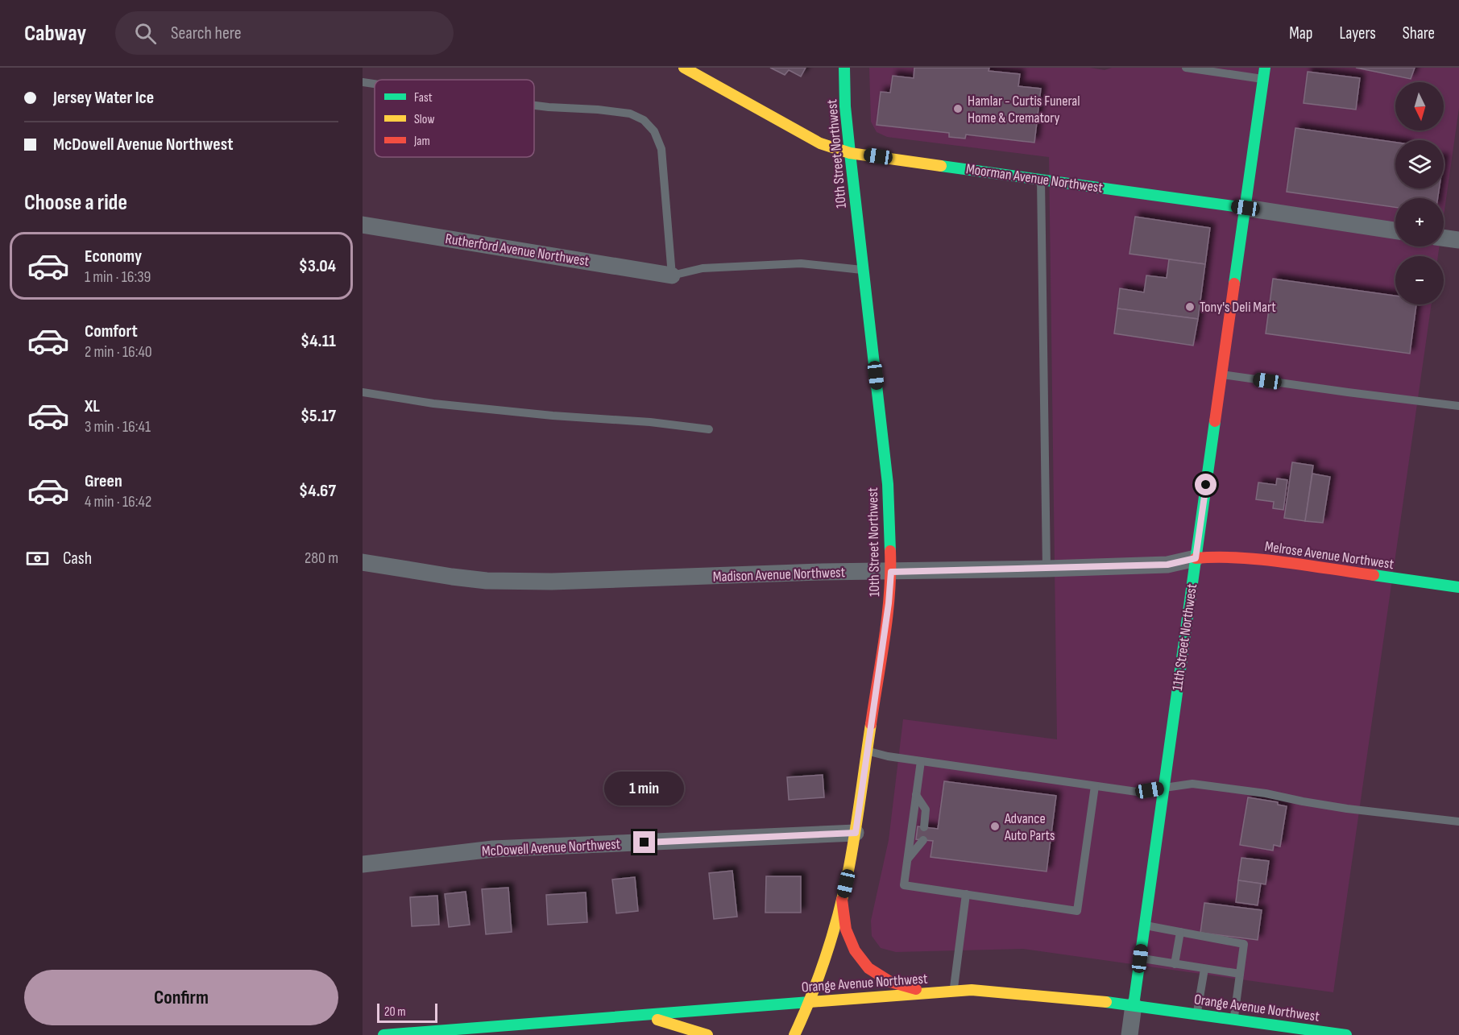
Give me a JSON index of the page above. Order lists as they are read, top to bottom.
{
  "streets": {
    "main road": [
      "10th Street Northwest",
      "Moorman Avenue Northwest",
      "Melrose Avenue Northwest",
      "11th Street Northwest",
      "Orange Avenue Northwest"
    ],
    "street": ["Rutherford Avenue Northwest", "Madison Avenue Northwest", "McDowell Avenue Northwest"]
  },
  "crossings": [
    ["10th Street Northwest", "Moorman Avenue Northwest"],
    ["10th Street Northwest", "Madison Avenue Northwest"],
    ["10th Street Northwest", "McDowell Avenue Northwest"],
    ["10th Street Northwest", "Orange Avenue Northwest"],
    ["Moorman Avenue Northwest", "11th Street Northwest"],
    ["Melrose Avenue Northwest", "Madison Avenue Northwest"],
    ["Melrose Avenue Northwest", "11th Street Northwest"],
    ["Madison Avenue Northwest", "11th Street Northwest"],
    ["11th Street Northwest", "Orange Avenue Northwest"]
  ],
  "places": ["Hamlar - Curtis Funeral Home & Crematory", "Tony's Deli Mart", "Advance Auto Parts"],
  "legend": ["Fast", "Slow", "Jam"],
  "scale_bar": "20 m",
  "north": "bottom",
  "page": {
    "header": "Cabway",
    "search": "Search here",
    "nav": ["Map", "Layers", "Share"],
    "banner": ["Jersey Water Ice", "McDowell Avenue Northwest"],
    "map_buttons": ["+", "−"],
    "heading": "Choose a ride",
    "list": [
      {
        "name": "Economy",
        "note": "1 min · 16:39",
        "value": "$3.04"
      },
      {
        "name": "Comfort",
        "note": "2 min · 16:40",
        "value": "$4.11"
      },
      {
        "name": "XL",
        "note": "3 min · 16:41",
        "value": "$5.17"
      },
      {
        "name": "Green",
        "note": "4 min · 16:42",
        "value": "$4.67"
      }
    ],
    "pay": ["Cash", "280 m"],
    "bubble": "1 min",
    "buttons": "Confirm",
    "scale": "20 m"
  }
}
